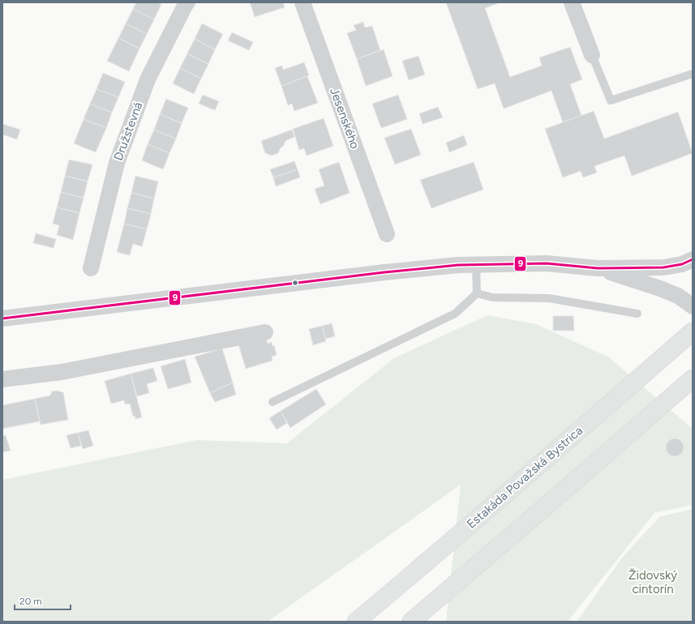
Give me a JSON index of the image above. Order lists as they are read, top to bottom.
{
  "streets": {
    "highway": ["Estakáda Považská Bystrica"],
    "street": ["Jesenského", "Družstevná"]
  },
  "parks": ["Židovský cintorín"],
  "lines": ["transit line 9"],
  "scale_bar": "20 m"
}
